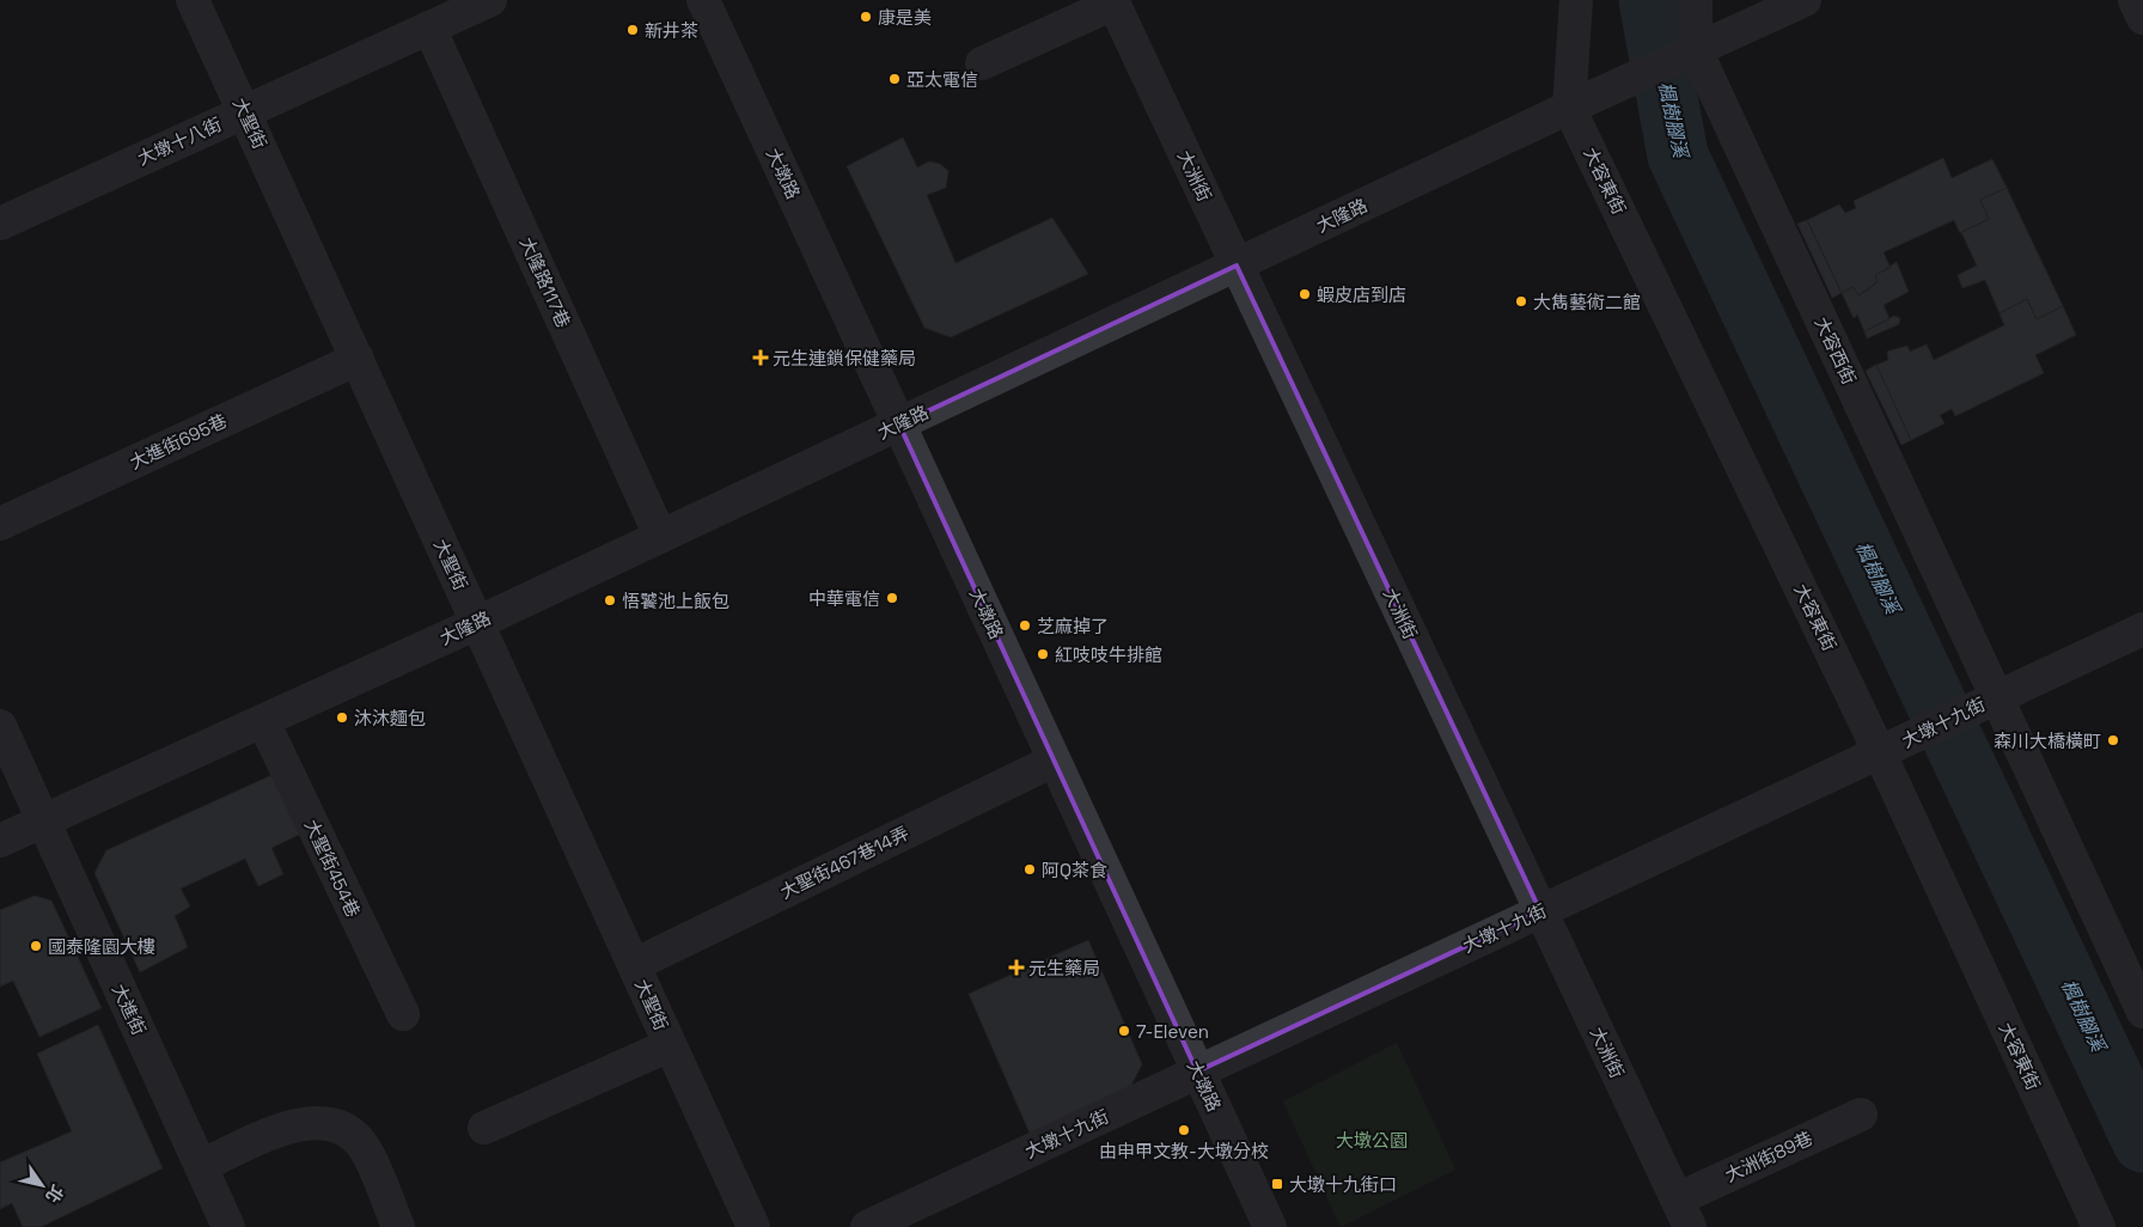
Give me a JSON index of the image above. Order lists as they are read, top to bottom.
{
  "streets": {
    "street": [
      "大聖街",
      "大墩十八街",
      "大墩路",
      "大洲街",
      "大容東街",
      "大隆路",
      "大隆路117巷",
      "大容西街",
      "大進街695巷",
      "大墩十九街",
      "大聖街467巷14弄",
      "大聖街454巷",
      "大進街",
      "大洲街89巷"
    ]
  },
  "crossings": [
    ["大聖街", "大墩十八街"],
    ["大聖街", "大隆路"],
    ["大聖街", "大進街695巷"],
    ["大聖街", "大聖街467巷14弄"],
    ["大墩十八街", "大隆路117巷"],
    ["大墩路", "大隆路"],
    ["大墩路", "大墩十九街"],
    ["大墩路", "大聖街467巷14弄"],
    ["大洲街", "大隆路"],
    ["大洲街", "大墩十九街"],
    ["大洲街", "大洲街89巷"],
    ["大容東街", "大隆路"],
    ["大容東街", "大墩十九街"],
    ["大隆路", "大隆路117巷"],
    ["大隆路", "大容西街"],
    ["大隆路", "大聖街454巷"],
    ["大隆路", "大進街"],
    ["大容西街", "大墩十九街"]
  ],
  "water": ["楓樹腳溪"],
  "parks": ["大墩公園"],
  "places": {
    "other": [
      "康是美",
      "新井茶",
      "亞太電信",
      "蝦皮店到店",
      "大雋藝術二館",
      "中華電信",
      "悟饕池上飯包",
      "芝麻掉了",
      "紅吱吱牛排館",
      "沐沐麵包",
      "森川大橋橫町",
      "阿Q茶食",
      "國泰隆園大樓",
      "7-Eleven",
      "由申甲文教-大墩分校"
    ],
    "health": ["元生連鎖保健藥局", "元生藥局"],
    "transit": ["大墩十九街口"]
  },
  "north": "bottom right"
}
